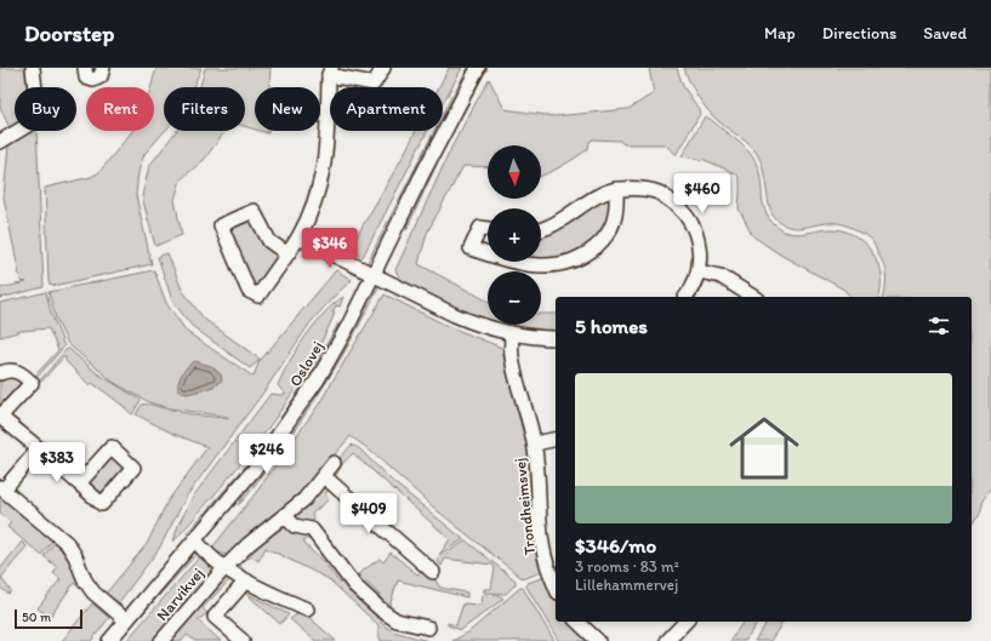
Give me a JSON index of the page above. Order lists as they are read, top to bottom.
{
  "streets": {
    "street": ["Oslovej", "Trondheimsvej", "Narvikvej"]
  },
  "crossings": [
    ["Oslovej", "Narvikvej"]
  ],
  "scale_bar": "50 m",
  "north": "bottom",
  "page": {
    "header": "Doorstep",
    "nav": ["Map", "Directions", "Saved"],
    "chip": [
      "Buy",
      "Rent",
      "Filters",
      "New",
      "Apartment"
    ],
    "map_buttons": ["+", "−"],
    "price": [
      "$460",
      "$346",
      "$246",
      "$383",
      "$409"
    ],
    "heading": "5 homes",
    "list": [
      {
        "name": "$346/mo",
        "note": "3 rooms · 83 m² · Lillehammervej"
      }
    ],
    "scale": "50 m"
  }
}
